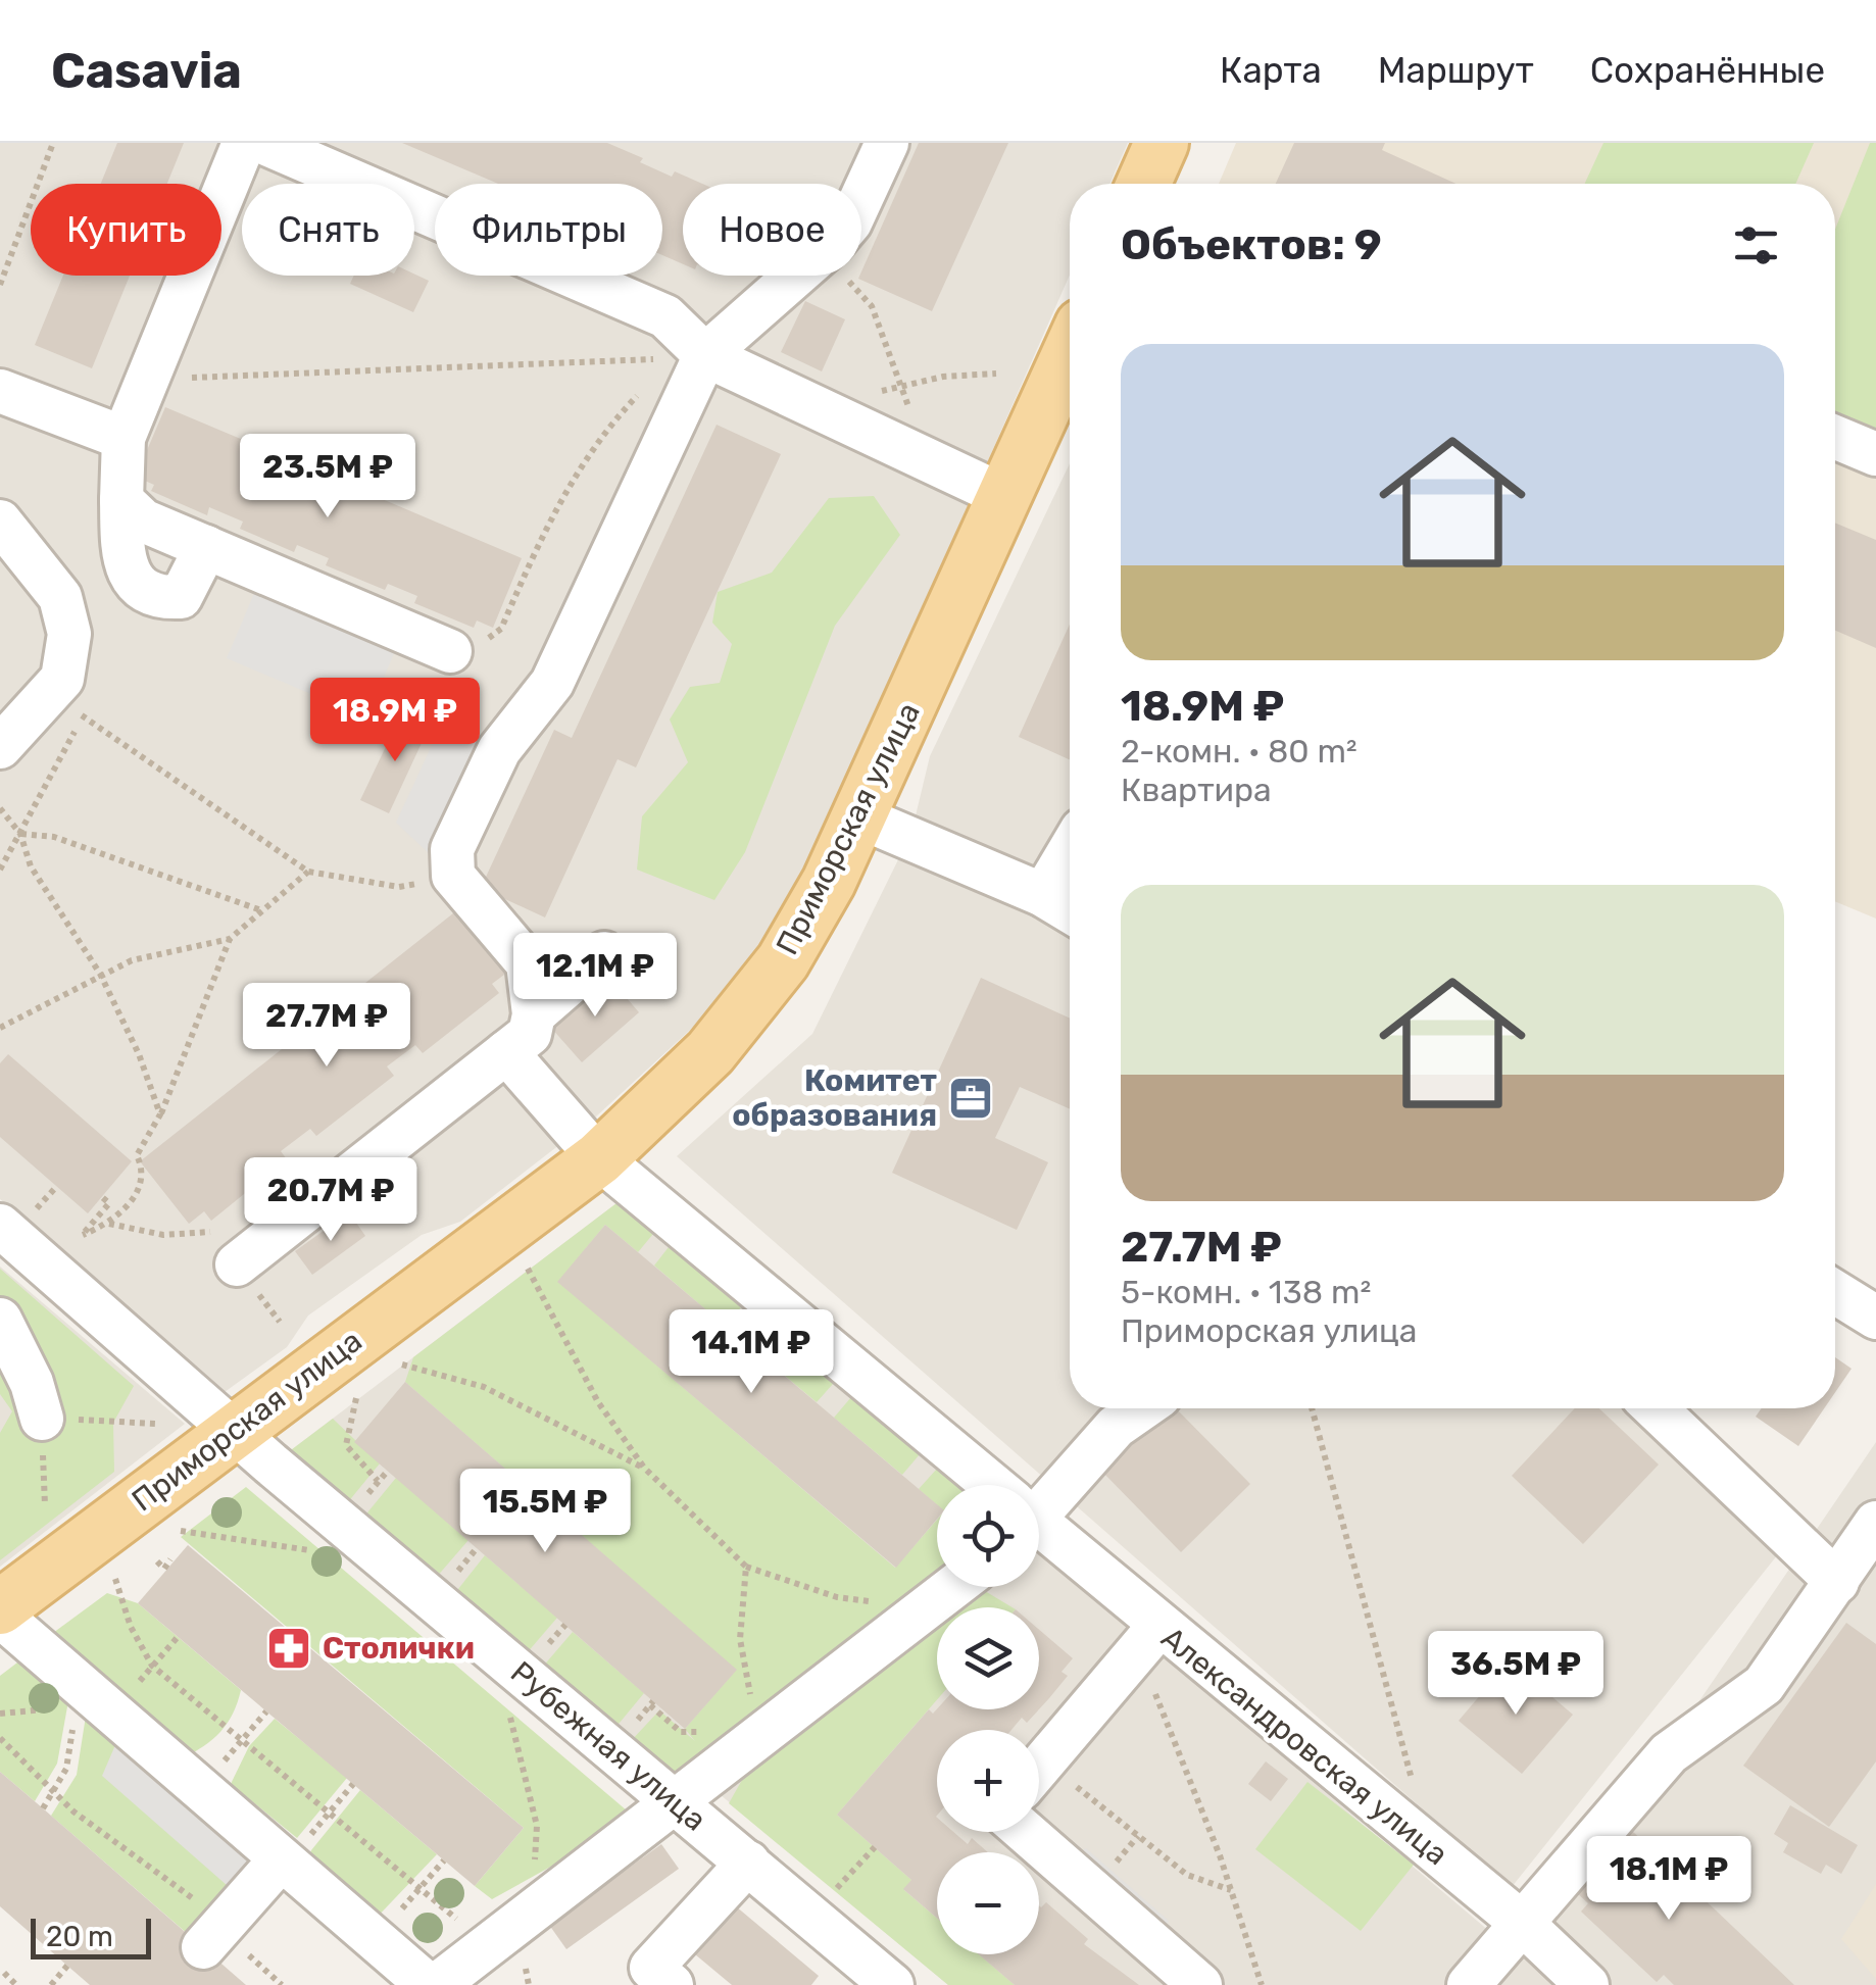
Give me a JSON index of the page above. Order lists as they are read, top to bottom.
{
  "streets": {
    "main road": ["Приморская улица"],
    "street": ["Рубежная улица", "Александровская улица"]
  },
  "crossings": [
    ["Приморская улица", "Рубежная улица"],
    ["Приморская улица", "Александровская улица"]
  ],
  "places": {
    "office": ["Комитет образования"],
    "pharmacy": ["Столички"]
  },
  "scale_bar": "20 m",
  "page": {
    "header": "Casavia",
    "nav": ["Карта", "Маршрут", "Сохранённые"],
    "chip": [
      "Купить",
      "Снять",
      "Фильтры",
      "Новое"
    ],
    "heading": "Объектов: 9",
    "list": [
      {
        "name": "18.9M ₽",
        "note": "2-комн. · 80 m² · Квартира"
      },
      {
        "name": "27.7M ₽",
        "note": "5-комн. · 138 m² · Приморская улица"
      }
    ],
    "price": [
      "23.5M ₽",
      "18.9M ₽",
      "12.1M ₽",
      "27.7M ₽",
      "20.7M ₽",
      "14.1M ₽",
      "15.5M ₽",
      "36.5M ₽",
      "18.1M ₽"
    ],
    "map_buttons": ["+", "−"],
    "scale": "20 m"
  }
}
